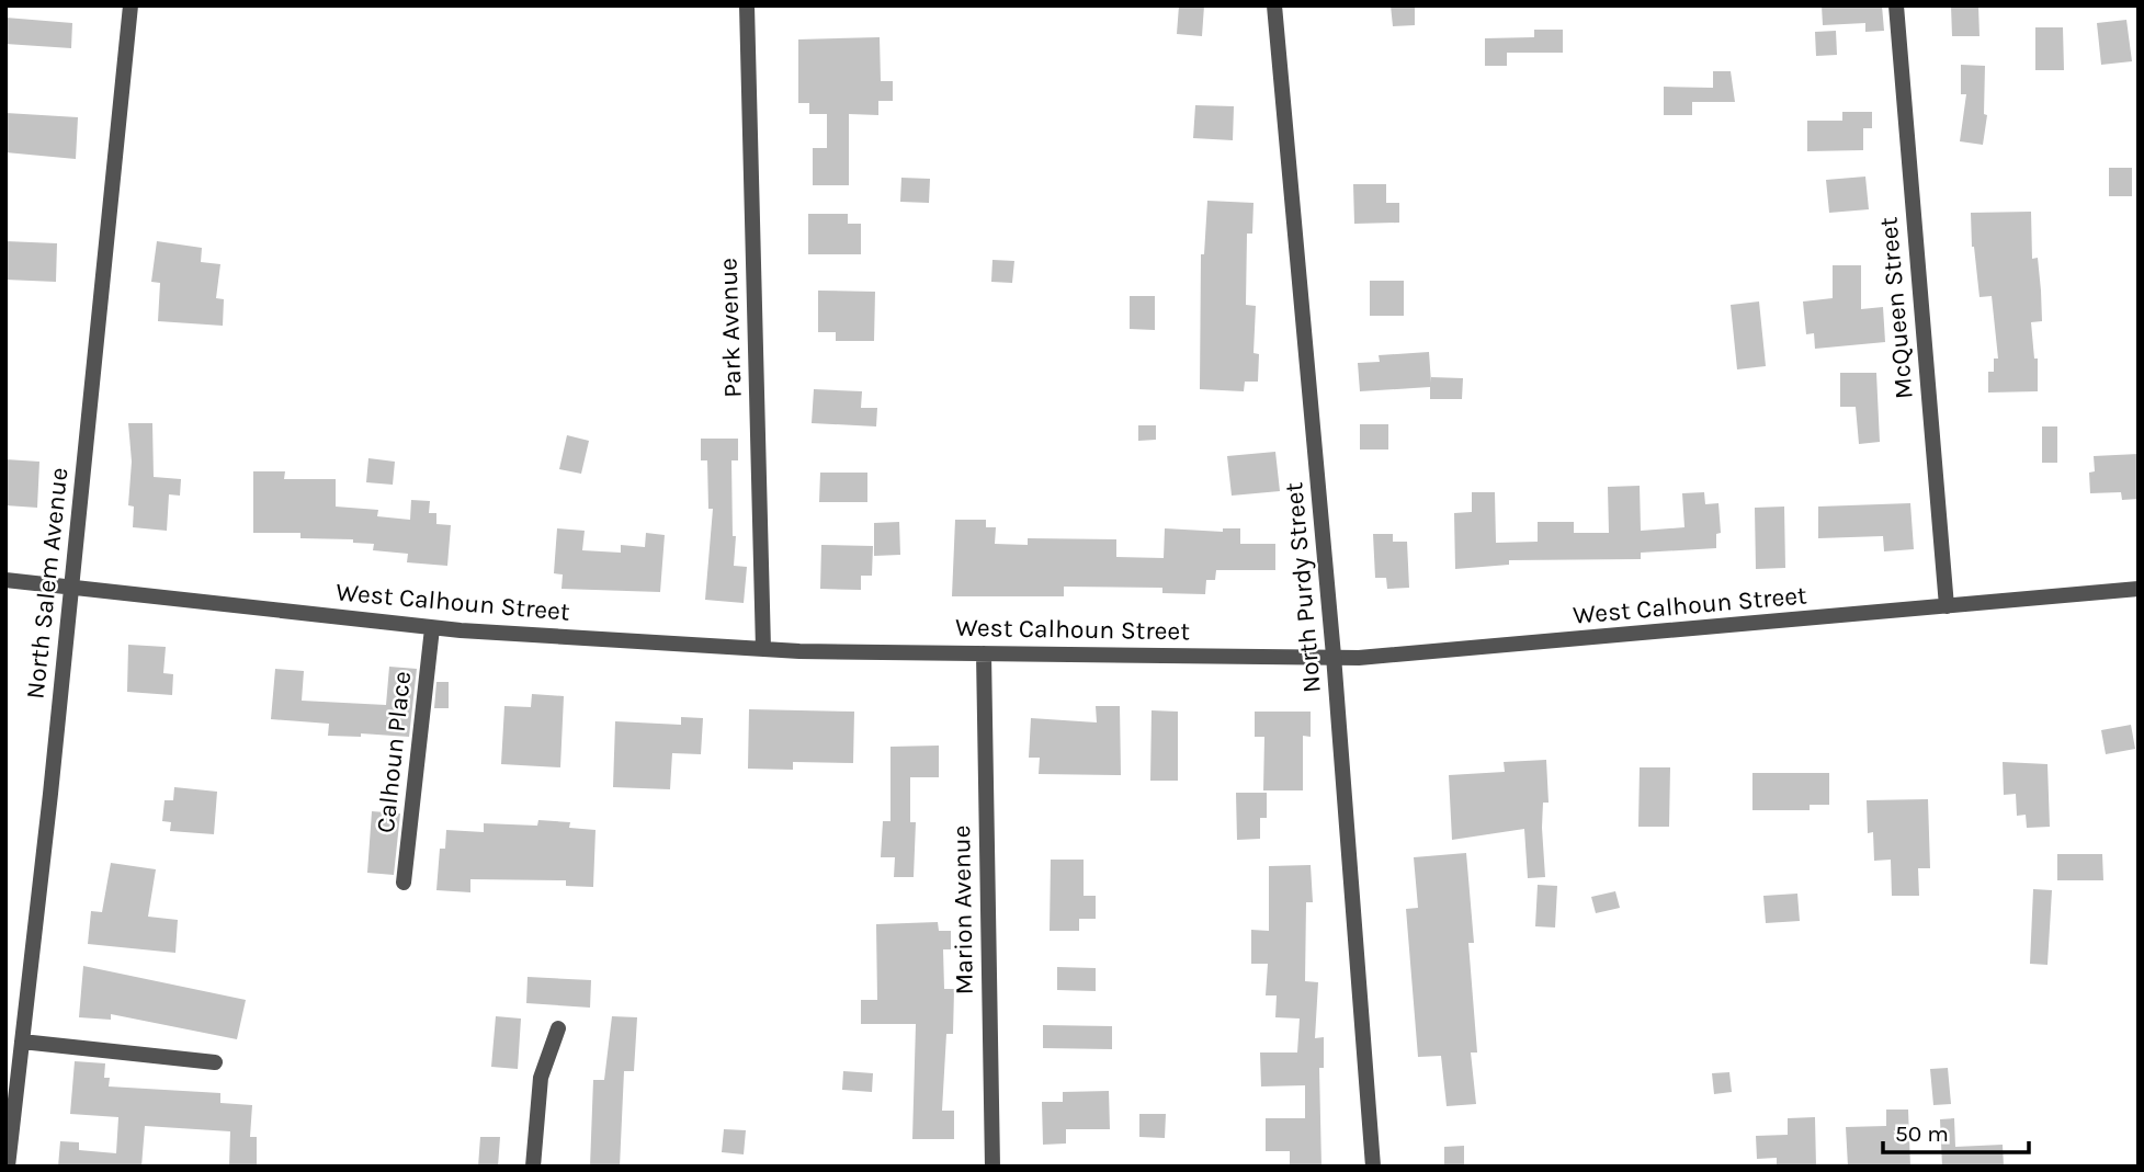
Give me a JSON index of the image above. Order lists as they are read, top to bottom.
{
  "streets": {
    "street": [
      "McQueen Street",
      "Park Avenue",
      "North Salem Avenue",
      "North Purdy Street",
      "West Calhoun Street",
      "Calhoun Place",
      "Marion Avenue"
    ]
  },
  "crossings": [
    ["McQueen Street", "West Calhoun Street"],
    ["Park Avenue", "West Calhoun Street"],
    ["North Salem Avenue", "West Calhoun Street"],
    ["North Purdy Street", "West Calhoun Street"],
    ["West Calhoun Street", "Calhoun Place"],
    ["West Calhoun Street", "Marion Avenue"]
  ],
  "scale_bar": "50 m"
}
